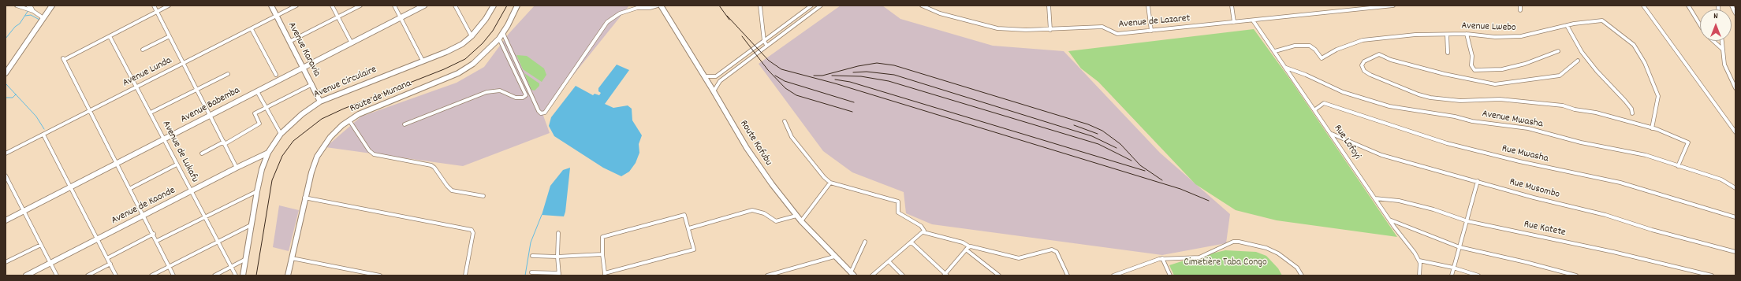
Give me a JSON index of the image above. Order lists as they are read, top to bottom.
{
  "streets": {
    "street": [
      "Avenue de Lazaret",
      "Avenue Lwebo",
      "Avenue Karavia",
      "Avenue Lunda",
      "Avenue Circulaire",
      "Route de Munana",
      "Avenue Babemba",
      "Avenue Mwasha",
      "Rue Lofoyi",
      "Route Kafubu",
      "Avenue de Lukafu",
      "Rue Mwasha",
      "Rue Musombo",
      "Avenue de Kaonde",
      "Rue Katete"
    ]
  },
  "crossings": [
    ["Avenue de Lazaret", "Rue Lofoyi"],
    ["Avenue Lwebo", "Rue Lofoyi"],
    ["Avenue Karavia", "Avenue Lunda"],
    ["Avenue Karavia", "Avenue Circulaire"],
    ["Avenue Karavia", "Avenue Babemba"],
    ["Avenue Lunda", "Avenue de Lukafu"],
    ["Avenue Circulaire", "Avenue de Kaonde"],
    ["Avenue Babemba", "Avenue de Lukafu"],
    ["Avenue Mwasha", "Rue Lofoyi"],
    ["Rue Lofoyi", "Rue Mwasha"],
    ["Rue Lofoyi", "Rue Musombo"],
    ["Rue Lofoyi", "Rue Katete"],
    ["Avenue de Lukafu", "Avenue de Kaonde"]
  ],
  "parks": ["Cimetière Taba Congo"],
  "north": "top"
}
